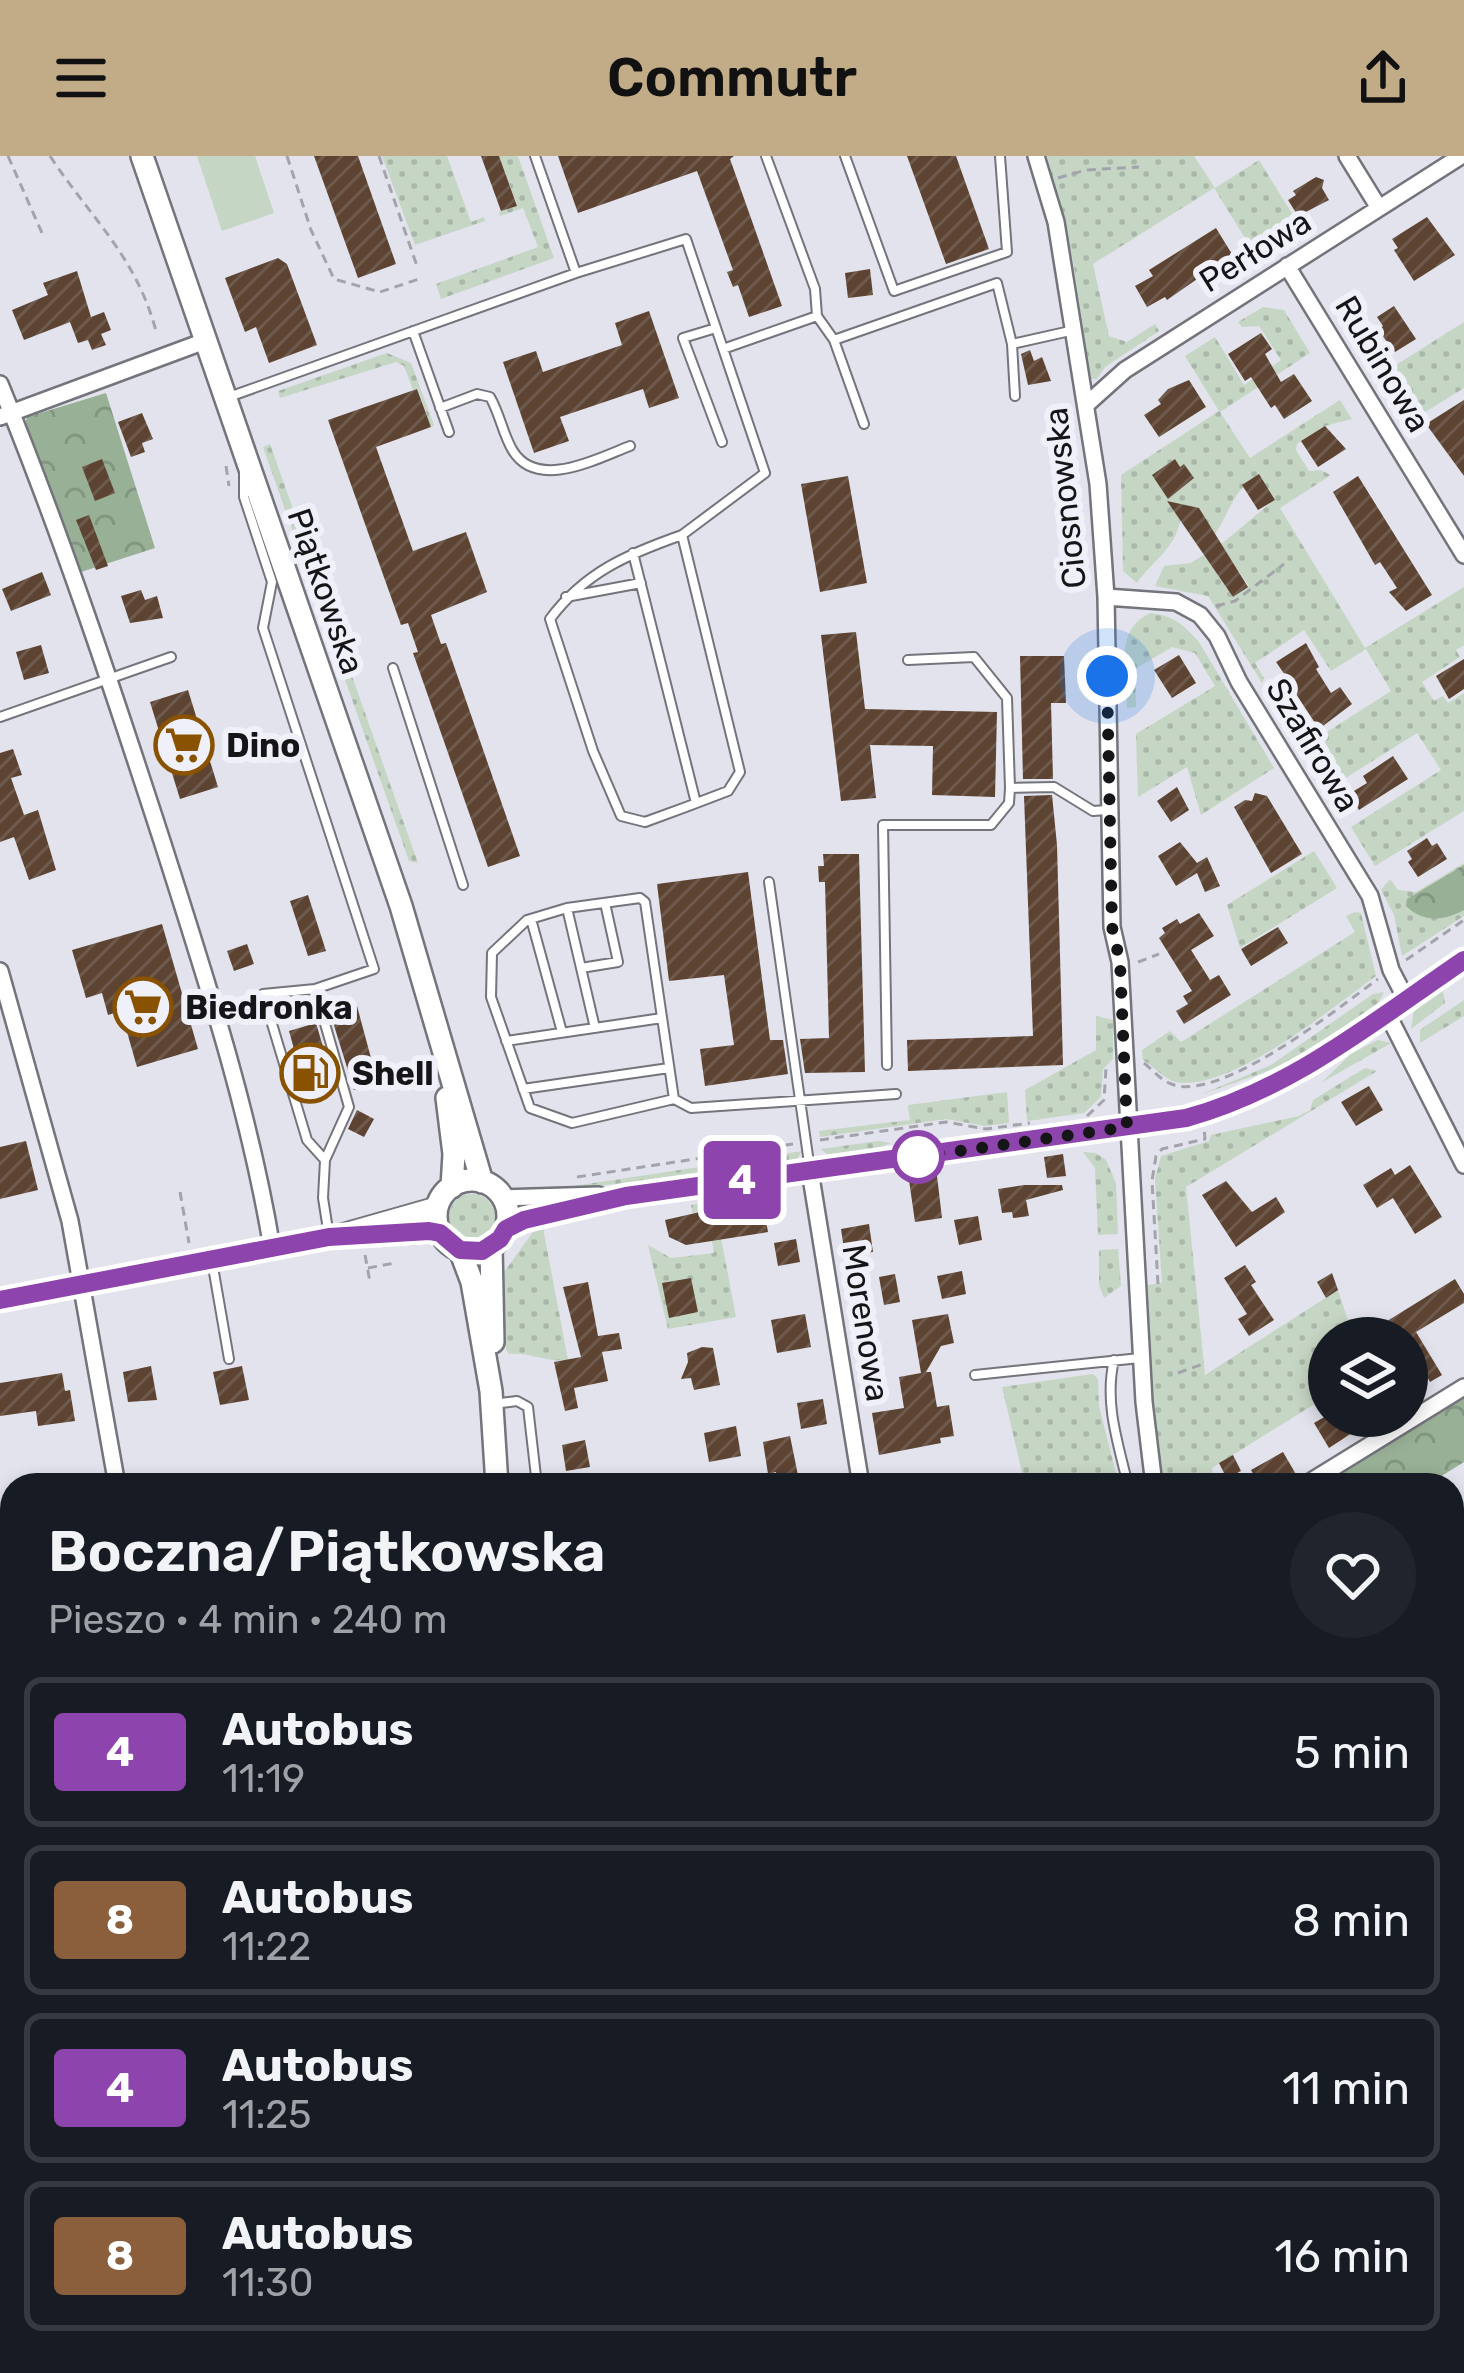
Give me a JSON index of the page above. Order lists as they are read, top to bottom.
{
  "streets": {
    "main road": ["Piątkowska"],
    "street": [
      "Perłowa",
      "Rubinowa",
      "Ciosnowska",
      "Szafirowa",
      "Morenowa"
    ]
  },
  "crossings": [
    ["Perłowa", "Rubinowa"],
    ["Perłowa", "Ciosnowska"],
    ["Ciosnowska", "Szafirowa"]
  ],
  "places": {
    "supermarket": ["Dino", "Biedronka"],
    "fuel station": ["Shell"]
  },
  "lines": ["bus line 4"],
  "page": {
    "header": "Commutr",
    "on_map": "4",
    "heading": ["Boczna/Piątkowska", "Pieszo · 4 min · 240 m"],
    "list": [
      {
        "mark": "4",
        "name": "Autobus",
        "note": "11:19",
        "value": "5 min"
      },
      {
        "mark": "8",
        "name": "Autobus",
        "note": "11:22",
        "value": "8 min"
      },
      {
        "mark": "4",
        "name": "Autobus",
        "note": "11:25",
        "value": "11 min"
      },
      {
        "mark": "8",
        "name": "Autobus",
        "note": "11:30",
        "value": "16 min"
      }
    ]
  }
}
